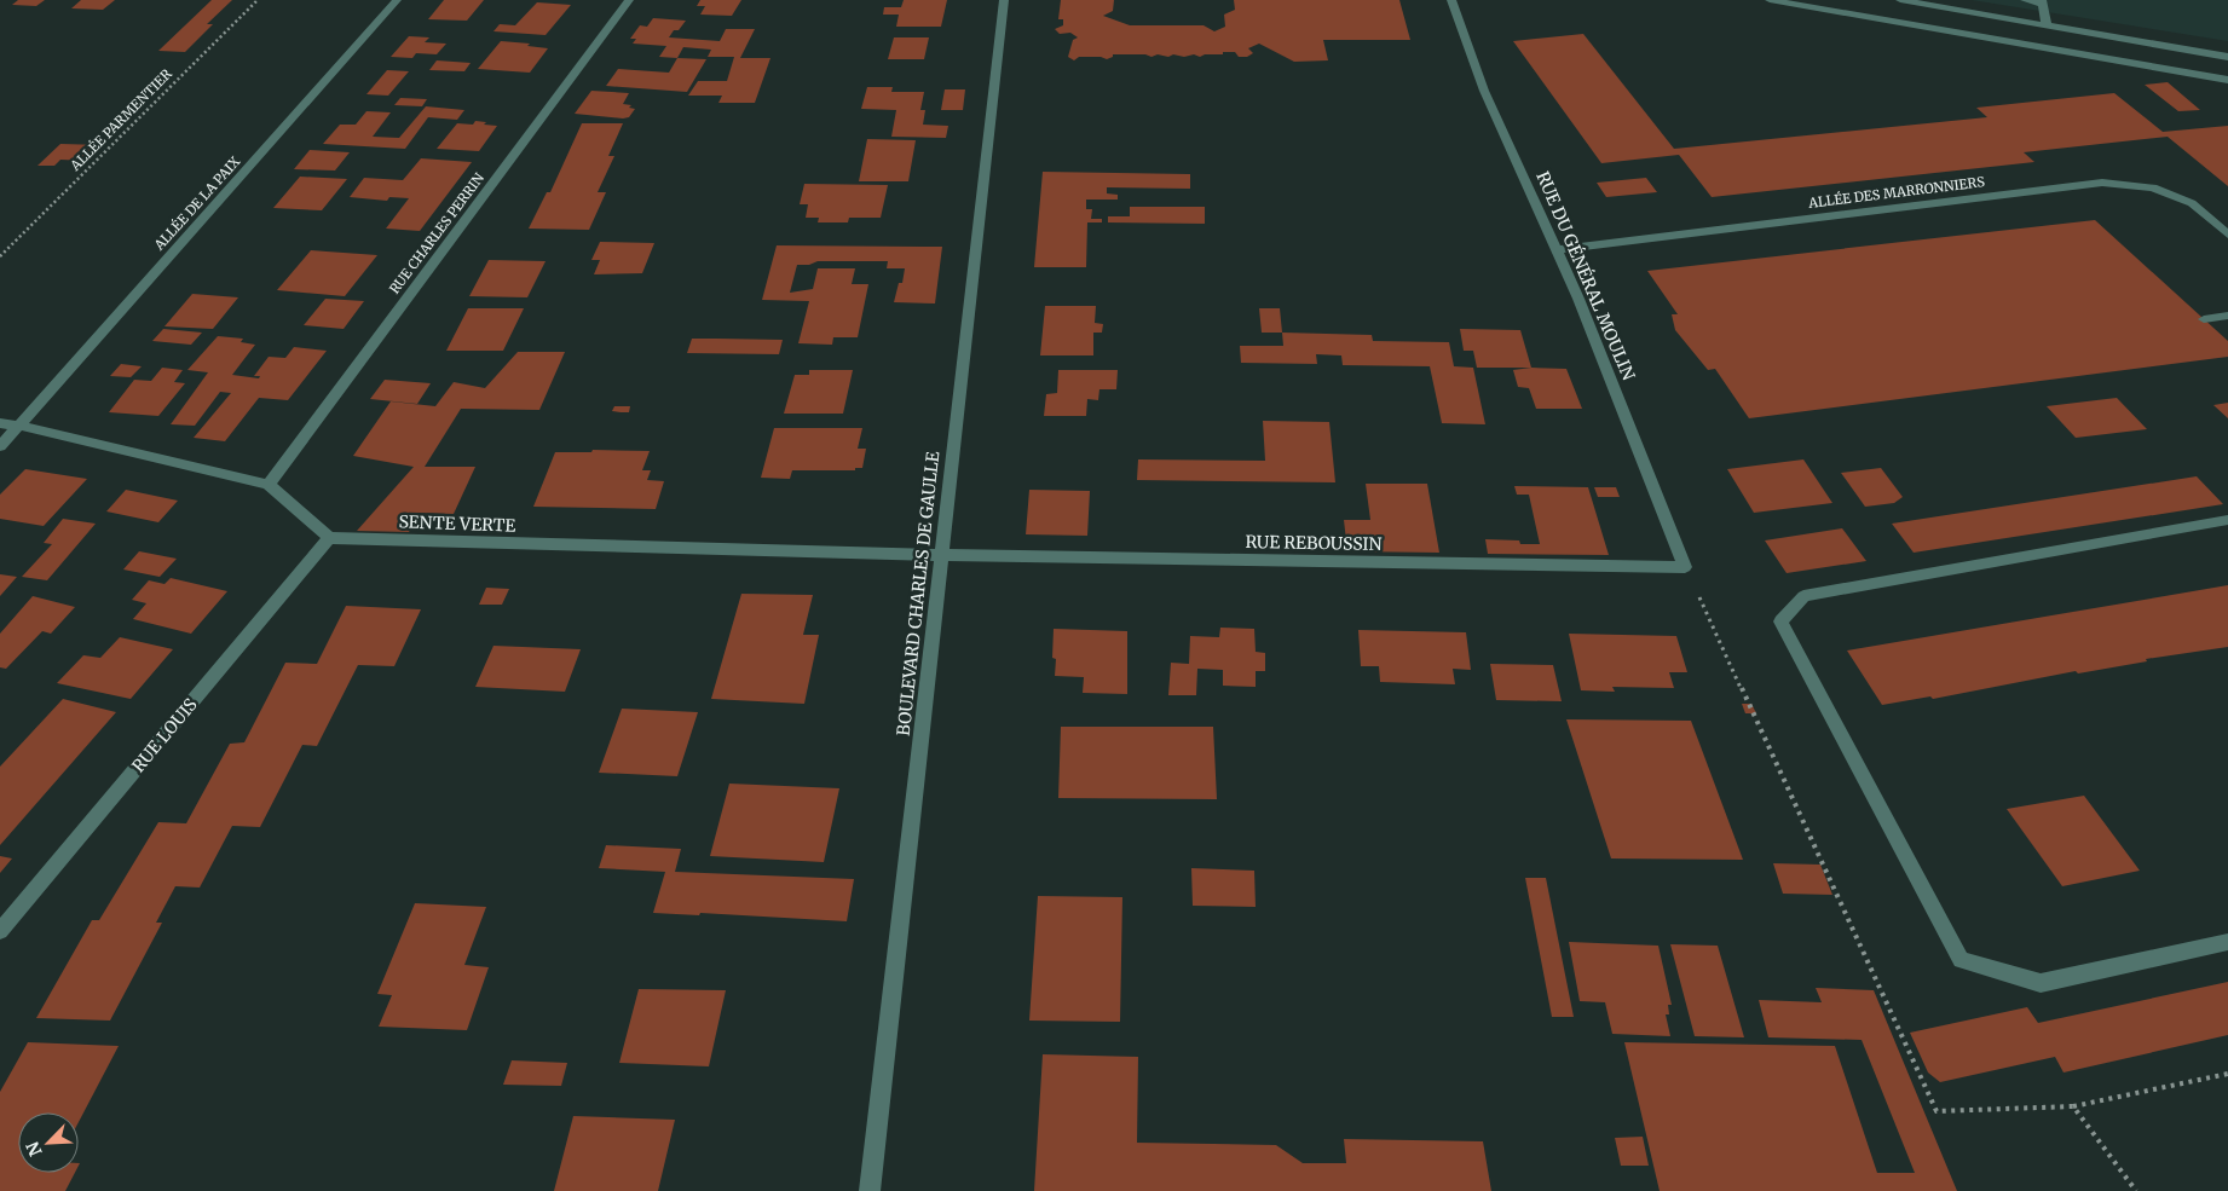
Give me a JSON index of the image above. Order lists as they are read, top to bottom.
{
  "streets": {
    "street": [
      "ALLÉE DES MARRONNIERS",
      "ALLÉE DE LA PAIX",
      "RUE CHARLES PERRIN",
      "RUE DU GÉNÉRAL MOULIN",
      "SENTE VERTE",
      "RUE REBOUSSIN",
      "BOULEVARD CHARLES DE GAULLE",
      "RUE LOUIS"
    ],
    "path": ["ALLÉE PARMENTIER"]
  },
  "crossings": [
    ["ALLÉE DES MARRONNIERS", "RUE DU GÉNÉRAL MOULIN"],
    ["RUE DU GÉNÉRAL MOULIN", "RUE REBOUSSIN"],
    ["SENTE VERTE", "RUE REBOUSSIN"],
    ["SENTE VERTE", "BOULEVARD CHARLES DE GAULLE"],
    ["SENTE VERTE", "RUE LOUIS"],
    ["RUE REBOUSSIN", "BOULEVARD CHARLES DE GAULLE"]
  ],
  "north": "bottom left"
}
